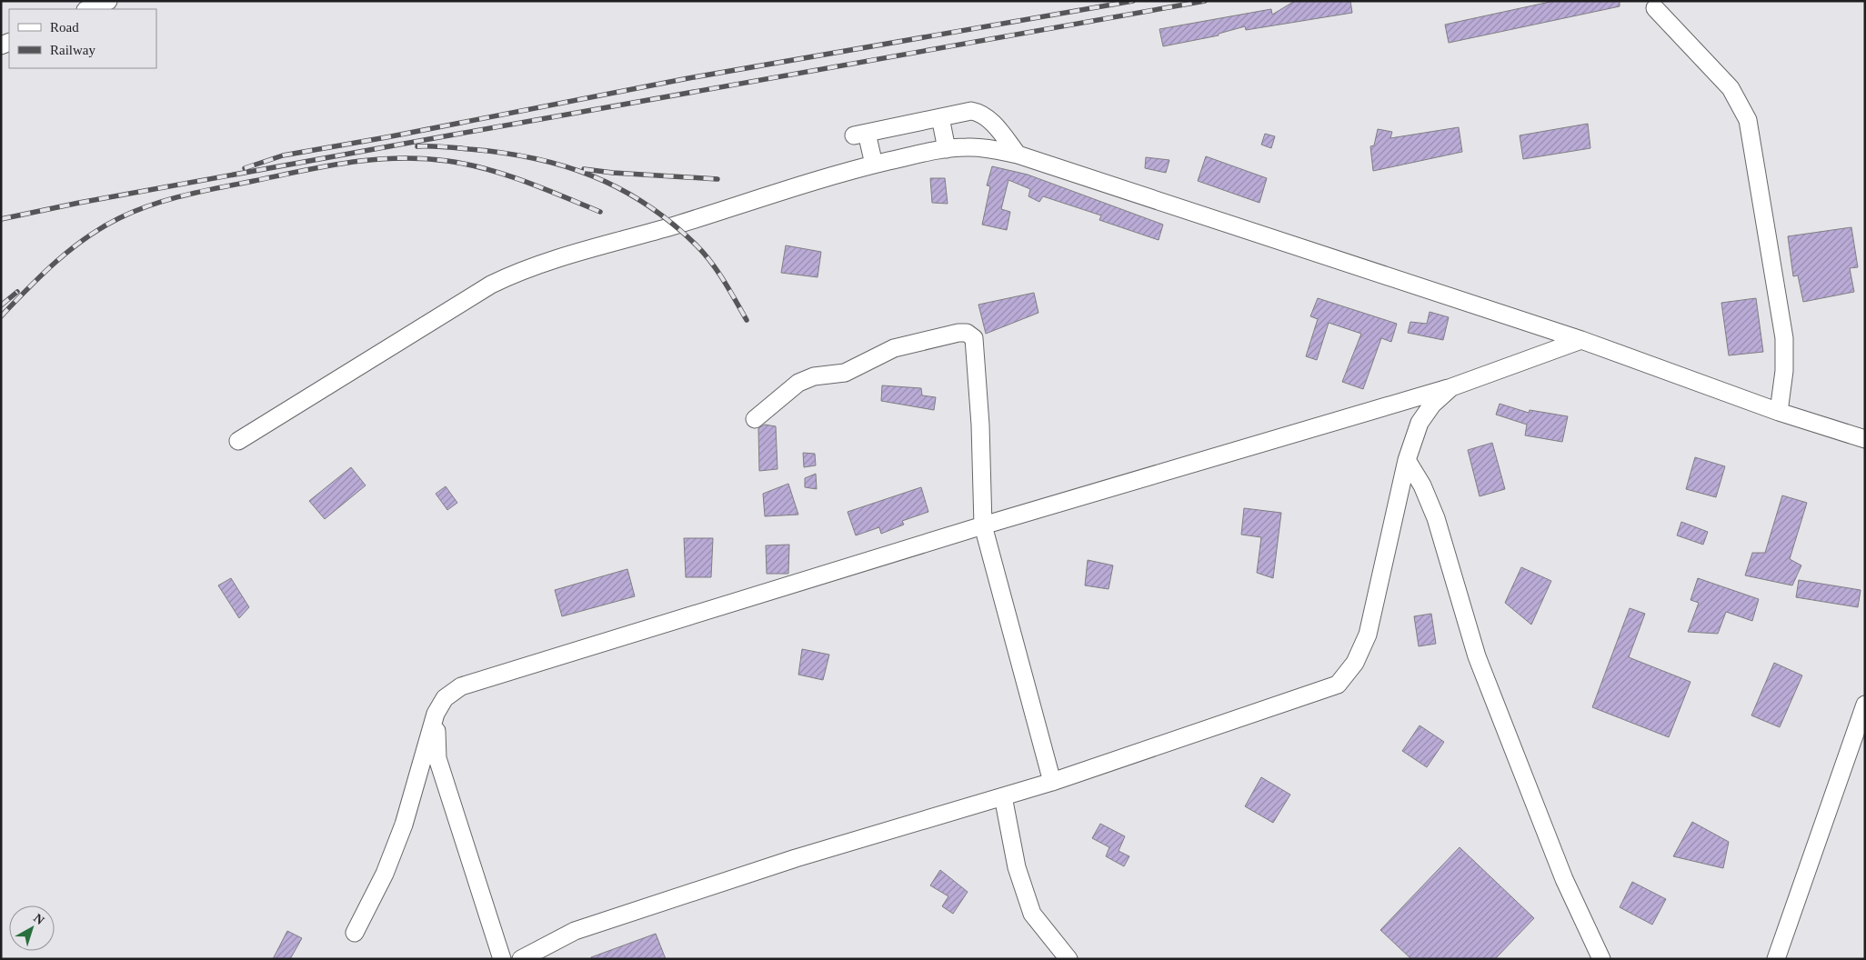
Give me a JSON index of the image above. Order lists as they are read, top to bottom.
{
  "legend": ["Road", "Railway"],
  "north": "top right"
}
